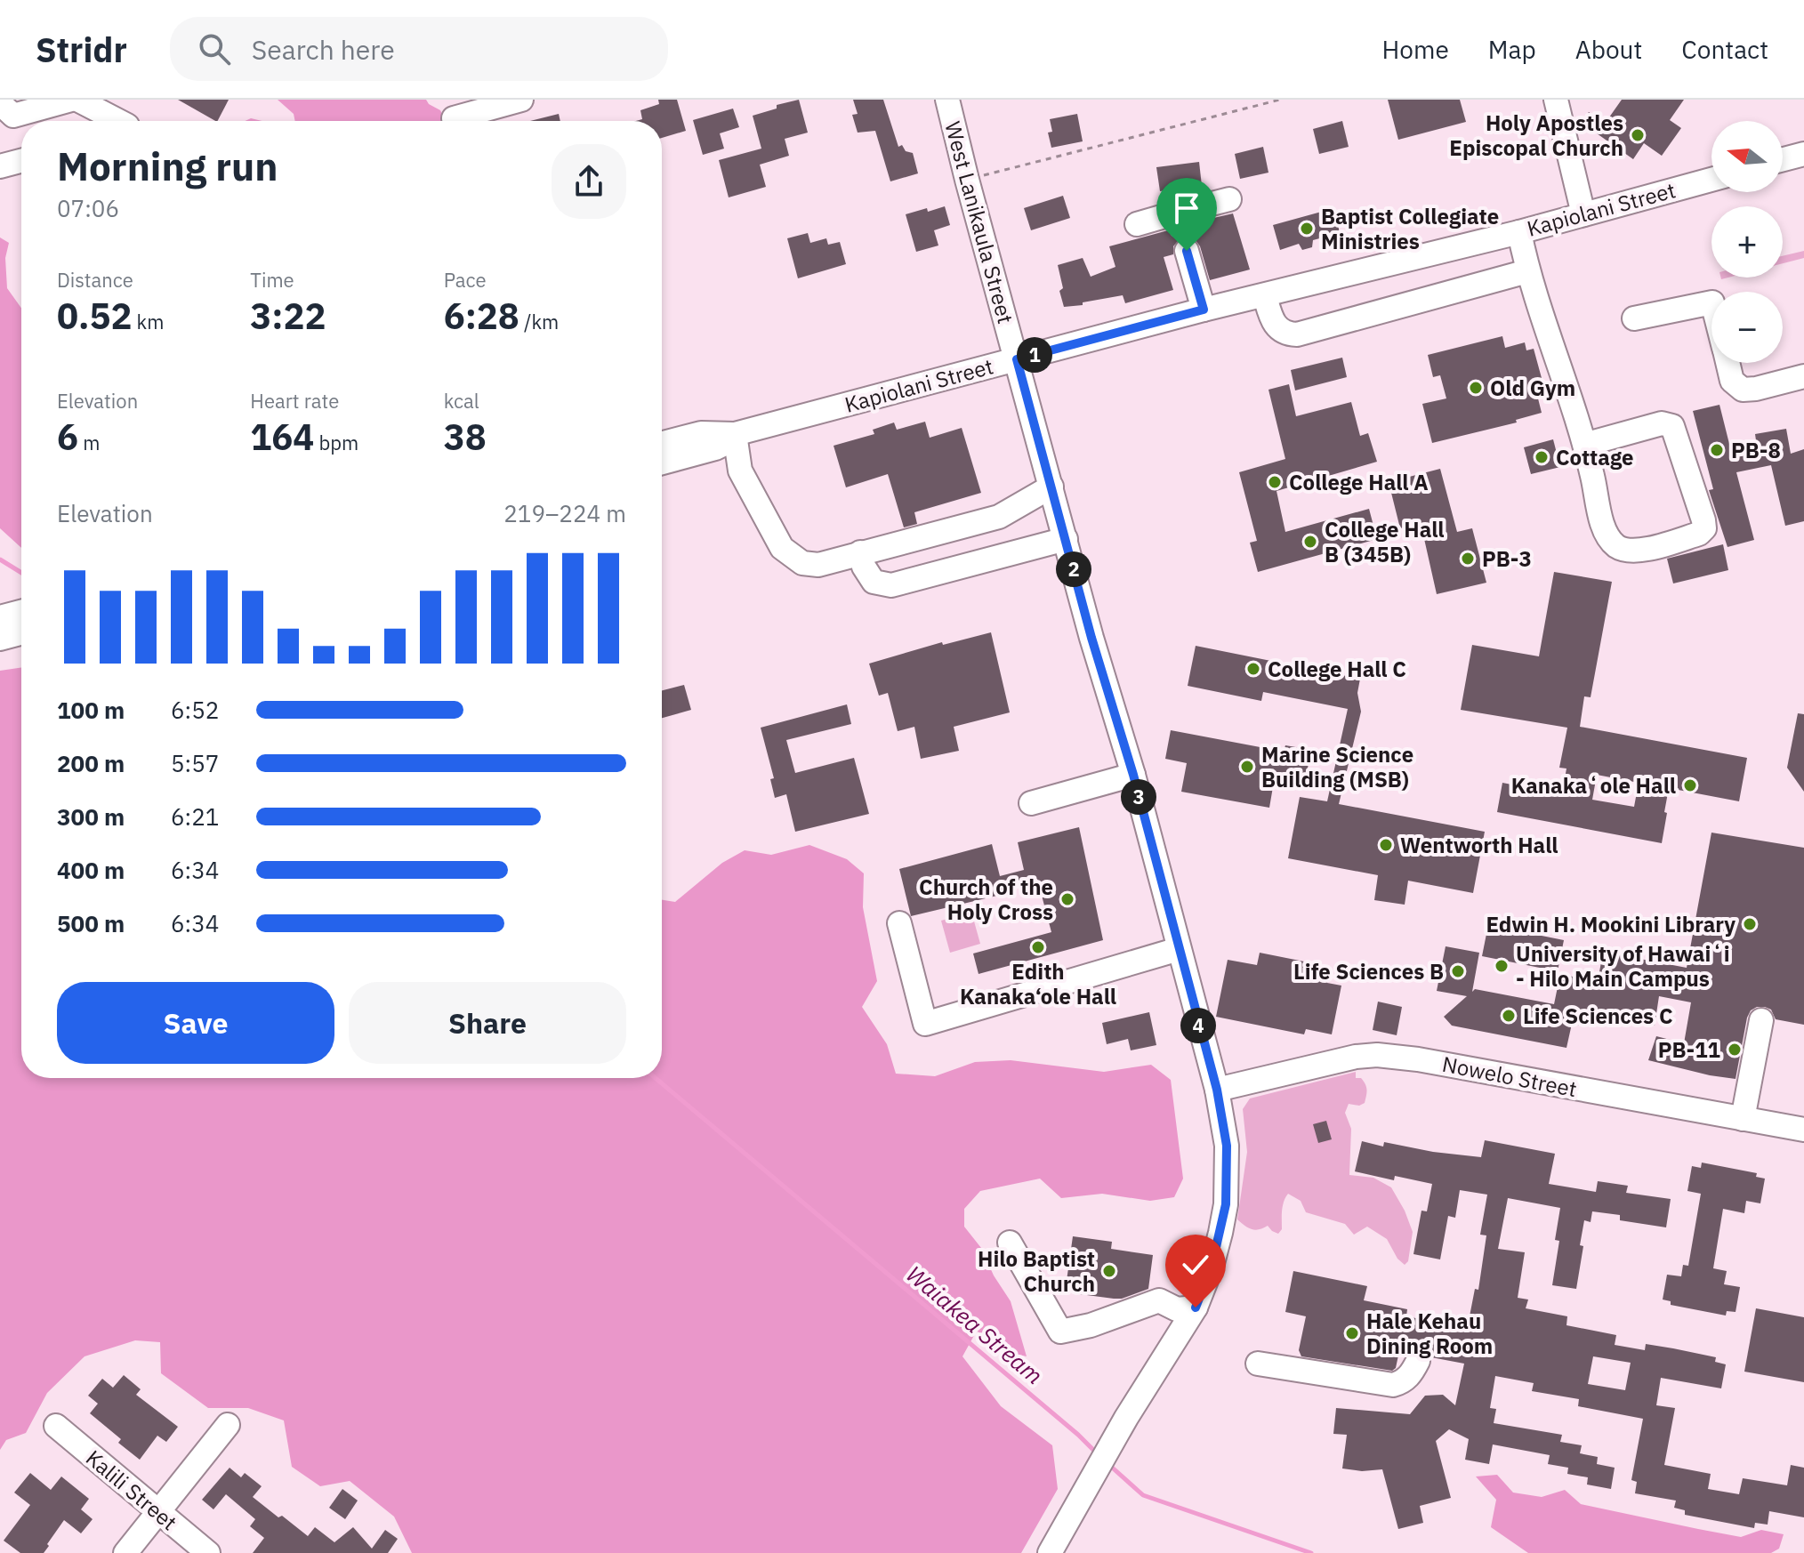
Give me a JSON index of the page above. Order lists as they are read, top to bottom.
{
  "streets": {
    "street": [
      "Kapiolani Street",
      "West Lanikaula Street",
      "Nowelo Street",
      "Kalili Street"
    ]
  },
  "crossings": [
    ["Kapiolani Street", "West Lanikaula Street"],
    ["West Lanikaula Street", "Nowelo Street"]
  ],
  "water": ["Waiakea Stream"],
  "places": [
    "Holy Apostles Episcopal Church",
    "Baptist Collegiate Ministries",
    "Old Gym",
    "PB-8",
    "Cottage",
    "College Hall A",
    "College Hall B (345B)",
    "PB-3",
    "College Hall C",
    "Marine Science Building (MSB)",
    "Kanakaʻole Hall",
    "Wentworth Hall",
    "Church of the Holy Cross",
    "Edwin H. Mookini Library",
    "Edith Kanaka‘ole Hall",
    "University of Hawaiʻi - Hilo Main Campus",
    "Life Sciences B",
    "Life Sciences C",
    "PB-11",
    "Hilo Baptist Church",
    "Hale Kehau Dining Room"
  ],
  "north": "left",
  "page": {
    "header": "Stridr",
    "search": "Search here",
    "nav": [
      "Home",
      "Map",
      "About",
      "Contact"
    ],
    "map_buttons": ["+", "−"],
    "heading": ["Morning run", "07:06"],
    "stats": [
      ["Distance", "0.52 km"],
      ["Time", "3:22"],
      ["Pace", "6:28 /km"],
      ["Elevation", "6 m"],
      ["Heart rate", "164 bpm"],
      ["kcal", "38"]
    ],
    "pins": [
      "1",
      "2",
      "3",
      "4"
    ],
    "chart": ["Elevation", "219–224 m"],
    "list": [
      {
        "name": "100 m",
        "note": "6:52"
      },
      {
        "name": "200 m",
        "note": "5:57"
      },
      {
        "name": "300 m",
        "note": "6:21"
      },
      {
        "name": "400 m",
        "note": "6:34"
      },
      {
        "name": "500 m",
        "note": "6:34"
      }
    ],
    "buttons": ["Save", "Share"]
  }
}
